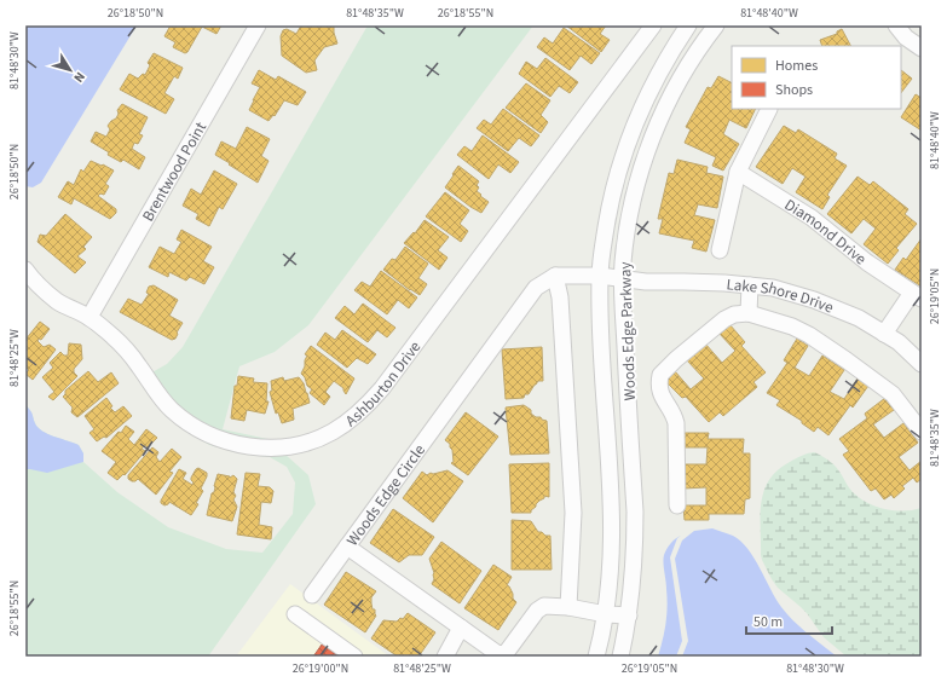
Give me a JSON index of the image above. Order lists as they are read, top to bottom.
{
  "streets": {
    "street": [
      "Brentwood Point",
      "Diamond Drive",
      "Lake Shore Drive",
      "Woods Edge Parkway",
      "Ashburton Drive",
      "Woods Edge Circle"
    ]
  },
  "crossings": [
    ["Brentwood Point", "Ashburton Drive"],
    ["Diamond Drive", "Lake Shore Drive"],
    ["Lake Shore Drive", "Woods Edge Parkway"],
    ["Woods Edge Parkway", "Woods Edge Circle"]
  ],
  "legend": ["Homes", "Shops"],
  "scale_bar": "50 m",
  "north": "bottom right",
  "coordinates": [
    "26°18'50\"N",
    "81°48'35\"W",
    "26°18'55\"N",
    "81°48'40\"W",
    "81°48'30\"W",
    "26°19'05\"N",
    "81°48'25\"W",
    "26°19'00\"N"
  ]
}
